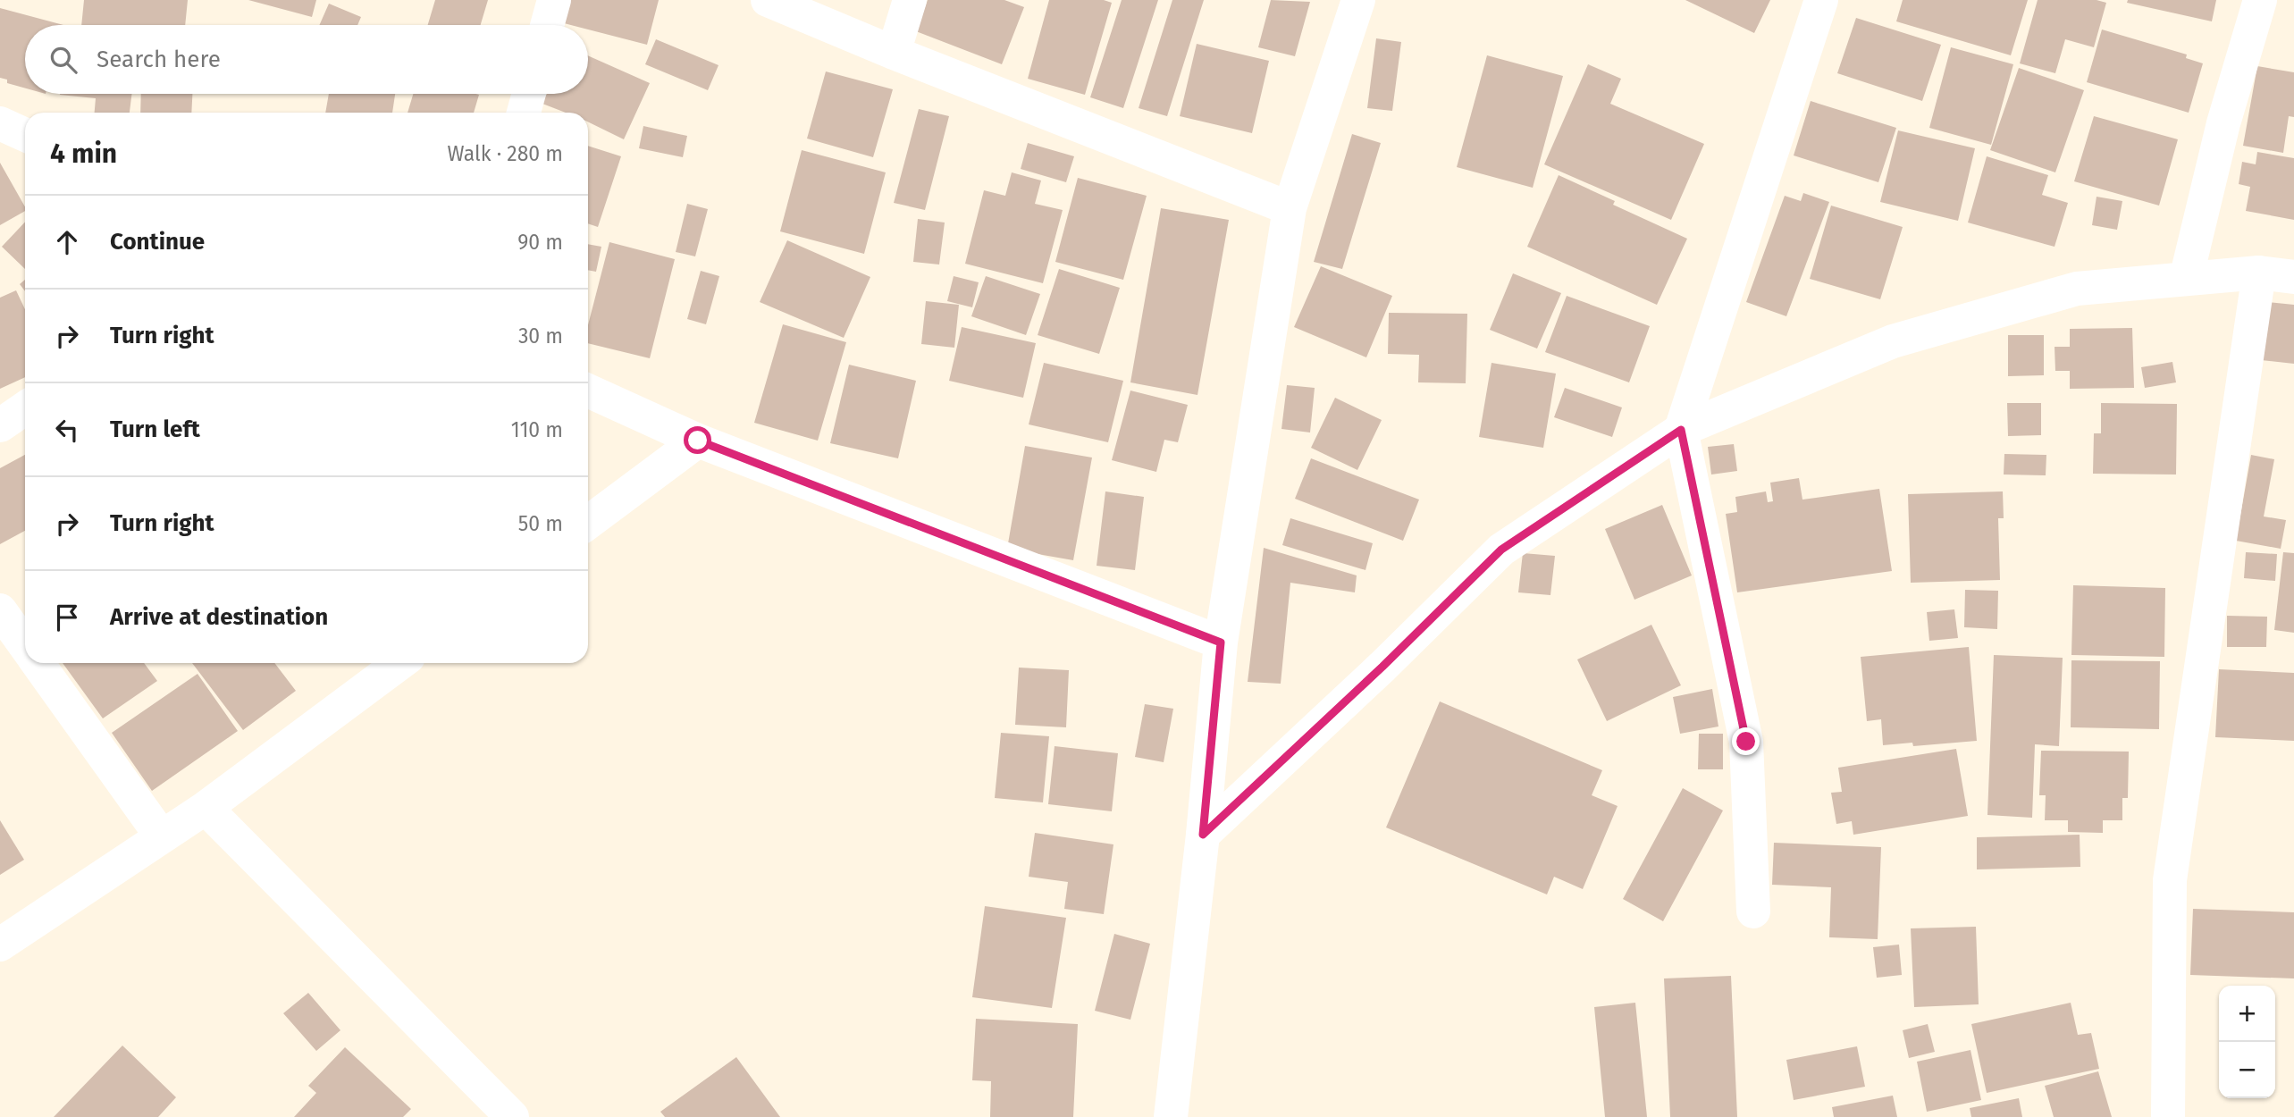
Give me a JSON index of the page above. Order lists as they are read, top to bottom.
{
  "page": {
    "search": "Search here",
    "heading": ["4 min", "Walk · 280 m"],
    "list": [
      ["Continue", "90 m"],
      ["Turn right", "30 m"],
      ["Turn left", "110 m"],
      ["Turn right", "50 m"],
      "Arrive at destination"
    ],
    "map_buttons": ["+", "−"]
  }
}
